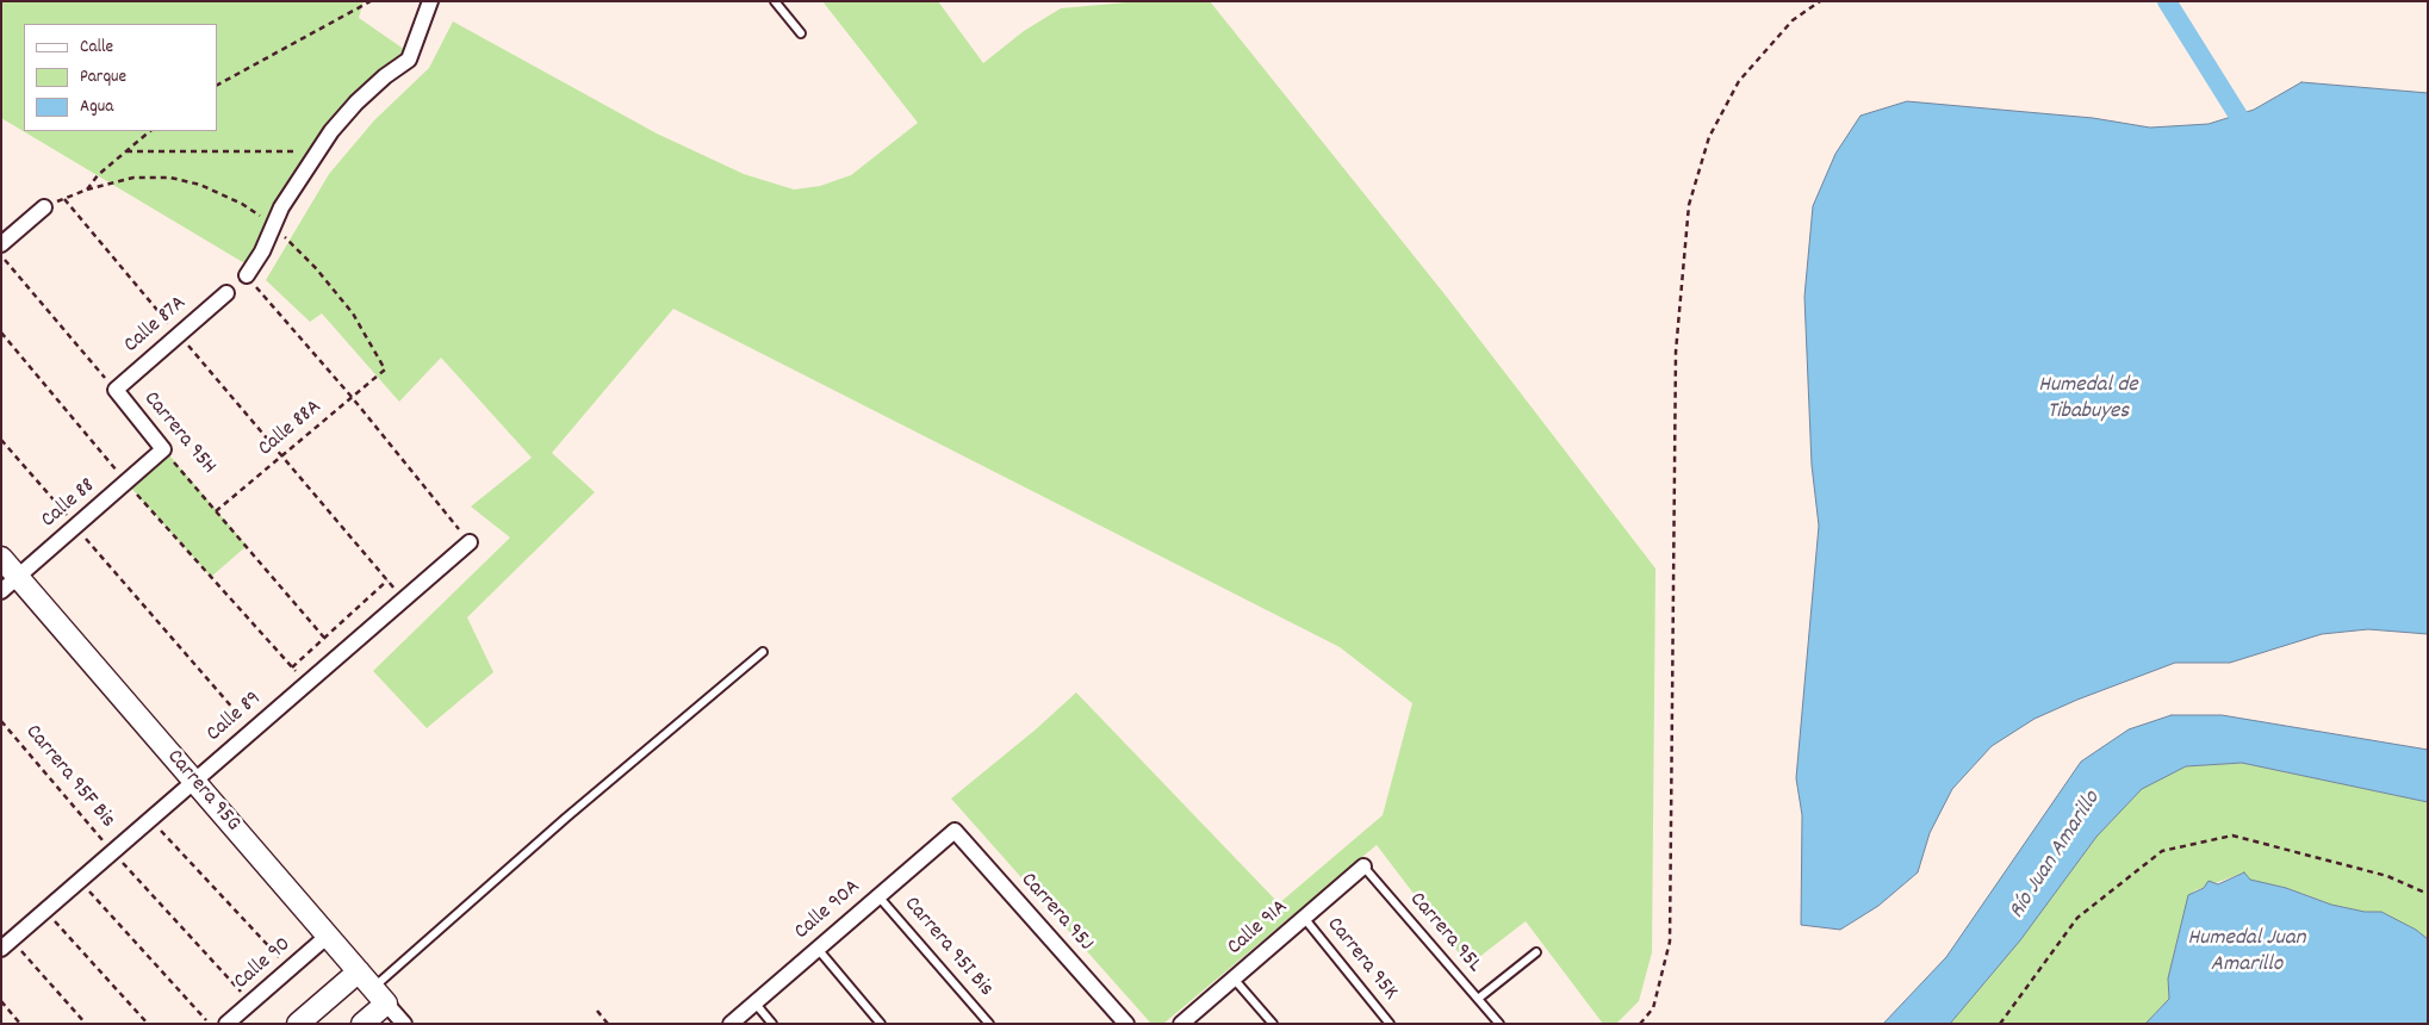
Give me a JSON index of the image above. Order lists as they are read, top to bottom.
{
  "streets": {
    "street": [
      "Calle 87A",
      "Carrera 95H",
      "Calle 88",
      "Calle 89",
      "Carrera 95G",
      "Calle 90A",
      "Carrera 95J",
      "Calle 91A",
      "Calle 90"
    ],
    "lane": ["Carrera 95L", "Carrera 95I Bis", "Carrera 95K"],
    "path": ["Calle 88A", "Carrera 95F Bis"]
  },
  "crossings": [
    ["Calle 87A", "Carrera 95H"],
    ["Calle 88A", "Carrera 95H"],
    ["Carrera 95H", "Calle 88"],
    ["Calle 88", "Carrera 95G"],
    ["Calle 89", "Carrera 95F Bis"],
    ["Calle 89", "Carrera 95G"],
    ["Carrera 95G", "Calle 90"],
    ["Calle 90A", "Carrera 95J"],
    ["Calle 90A", "Carrera 95I Bis"],
    ["Calle 91A", "Carrera 95L"],
    ["Calle 91A", "Carrera 95K"]
  ],
  "water": ["Humedal de Tibabuyes", "Río Juan Amarillo", "Humedal Juan Amarillo"],
  "legend": ["Calle", "Parque", "Agua"]
}
